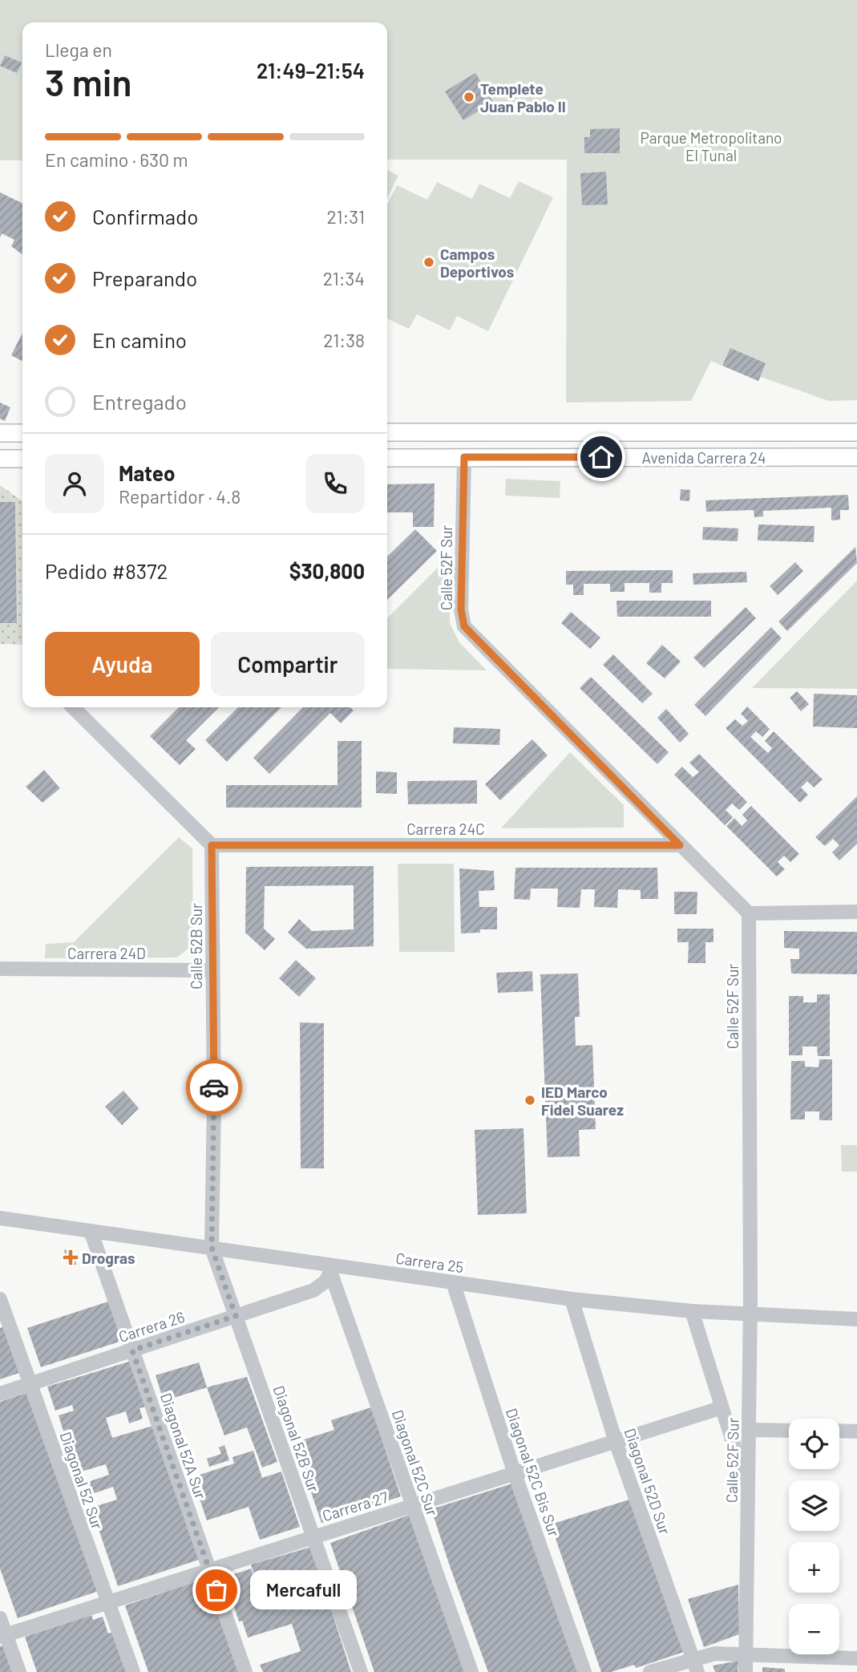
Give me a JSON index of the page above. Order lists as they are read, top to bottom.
{
  "streets": {
    "main road": ["Avenida Carrera 24"],
    "street": [
      "Calle 52F Sur",
      "Carrera 24C",
      "Calle 52B Sur",
      "Carrera 24D",
      "Carrera 25",
      "Carrera 26",
      "Diagonal 52B Sur",
      "Diagonal 52A Sur",
      "Diagonal 52C Sur",
      "Diagonal 52C Bis Sur",
      "Diagonal 52 Sur",
      "Diagonal 52D Sur",
      "Carrera 27"
    ]
  },
  "crossings": [
    ["Avenida Carrera 24", "Calle 52F Sur"],
    ["Calle 52F Sur", "Carrera 24C"],
    ["Calle 52F Sur", "Carrera 25"],
    ["Carrera 24C", "Calle 52B Sur"],
    ["Calle 52B Sur", "Carrera 24D"],
    ["Calle 52B Sur", "Carrera 25"],
    ["Calle 52B Sur", "Diagonal 52B Sur"],
    ["Carrera 25", "Carrera 26"],
    ["Carrera 25", "Diagonal 52B Sur"],
    ["Carrera 25", "Diagonal 52A Sur"],
    ["Carrera 25", "Diagonal 52C Sur"],
    ["Carrera 25", "Diagonal 52C Bis Sur"],
    ["Carrera 25", "Diagonal 52D Sur"],
    ["Carrera 26", "Diagonal 52B Sur"],
    ["Carrera 26", "Diagonal 52A Sur"],
    ["Carrera 26", "Diagonal 52C Sur"],
    ["Carrera 26", "Diagonal 52 Sur"],
    ["Diagonal 52B Sur", "Carrera 27"],
    ["Diagonal 52A Sur", "Carrera 27"],
    ["Diagonal 52C Sur", "Carrera 27"],
    ["Diagonal 52C Bis Sur", "Carrera 27"],
    ["Diagonal 52 Sur", "Carrera 27"],
    ["Diagonal 52D Sur", "Carrera 27"]
  ],
  "parks": ["Parque Metropolitano El Tunal"],
  "places": {
    "other": [
      "Templete Juan Pablo II",
      "Campos Deportivos",
      "IED Marco Fidel Suarez",
      "Mercafull"
    ],
    "health": ["Drogras"]
  },
  "page": {
    "heading": ["3 min", "Llega en", "21:49–21:54"],
    "panel": [
      "Mateo",
      "Repartidor · 4.8",
      "Pedido #8372",
      "$30,800"
    ],
    "bar": "En camino · 630 m",
    "list": [
      ["Confirmado", "21:31"],
      ["Preparando", "21:34"],
      ["En camino", "21:38"],
      "Entregado"
    ],
    "buttons": ["Ayuda", "Compartir"],
    "map_buttons": ["+", "−"],
    "bubble": "Mercafull"
  }
}
